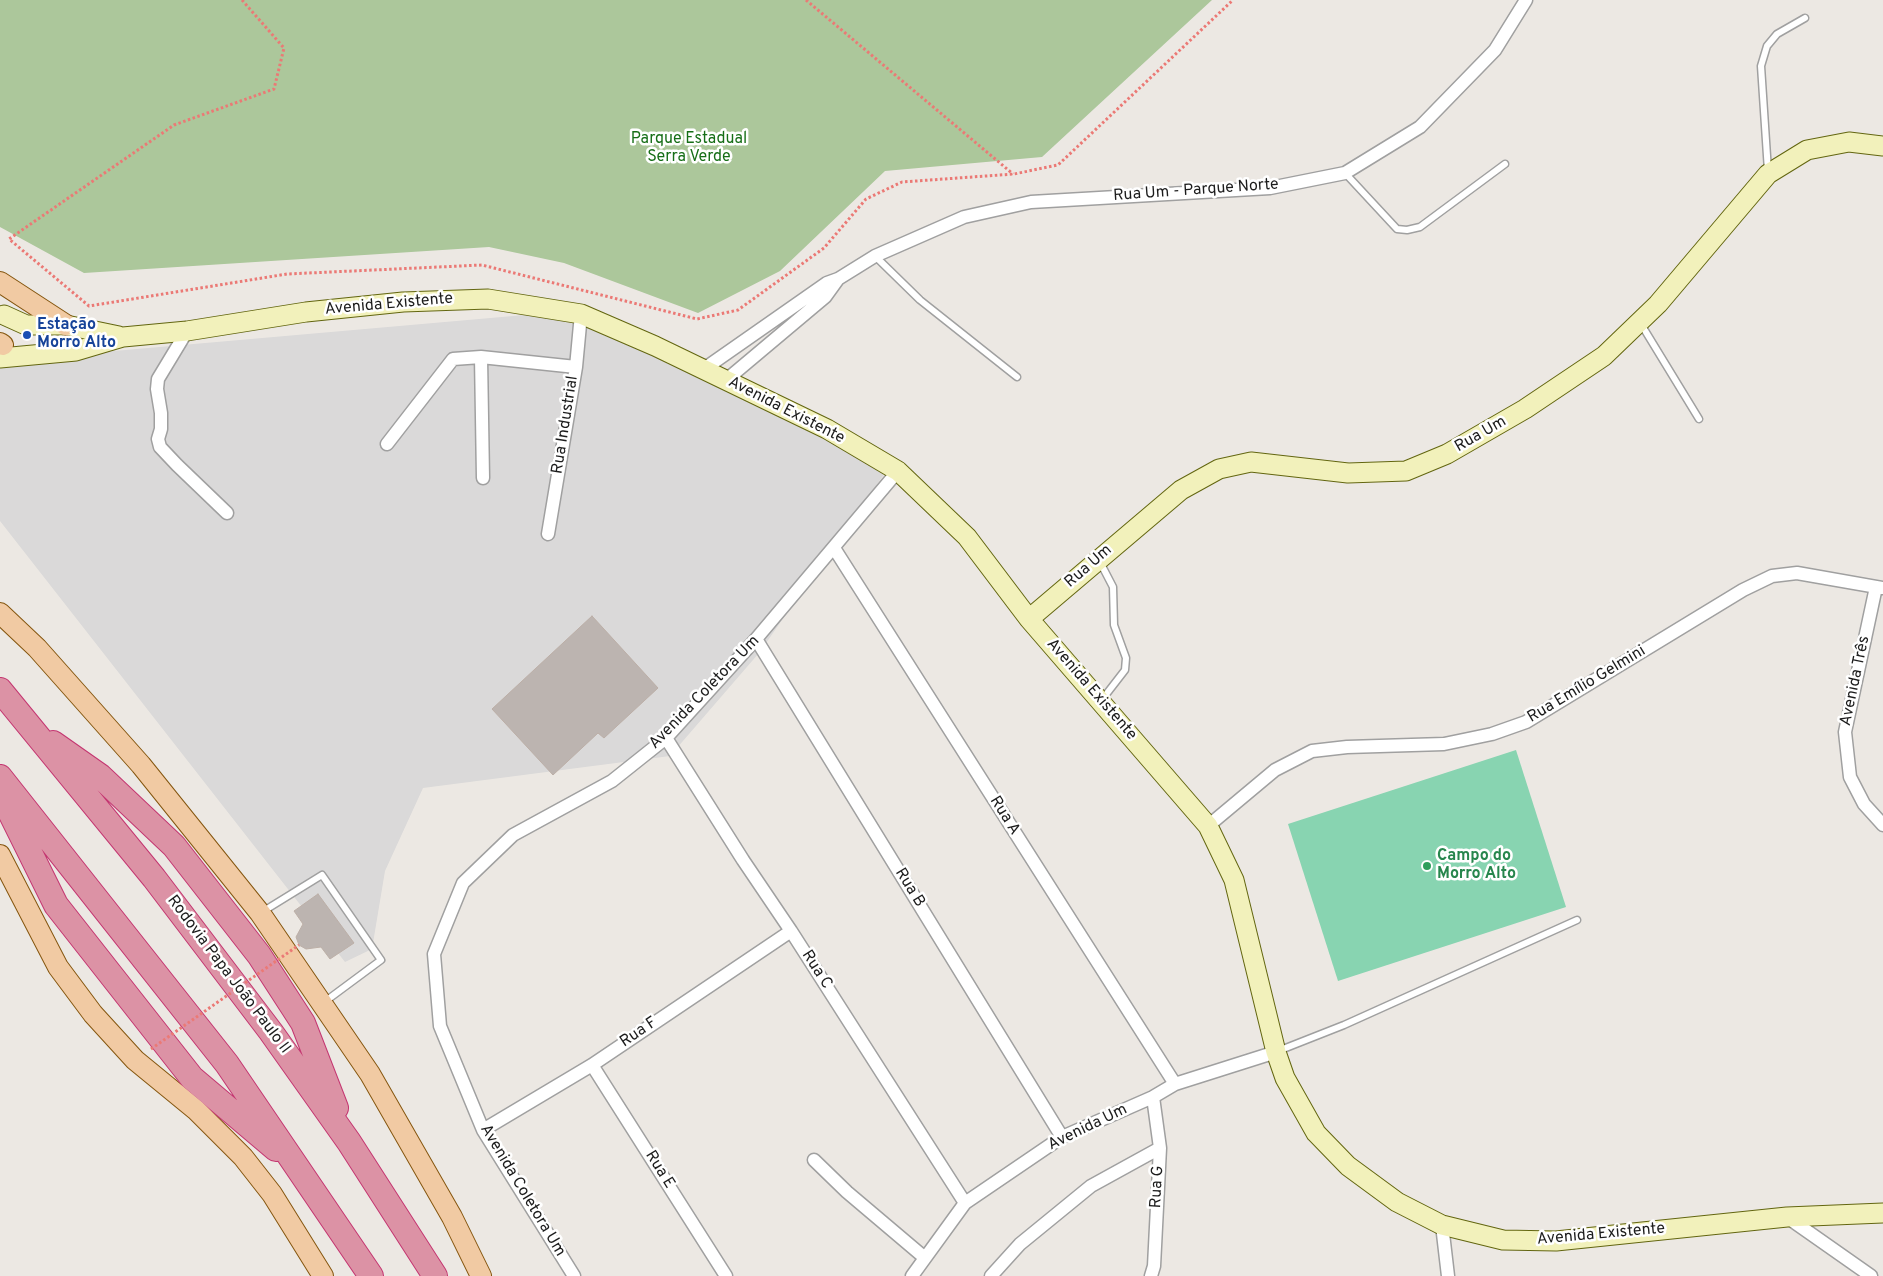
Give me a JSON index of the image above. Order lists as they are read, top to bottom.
{
  "streets": {
    "highway": ["Rodovia Papa João Paulo II"],
    "street": [
      "Rua Um - Parque Norte",
      "Avenida Existente",
      "Rua Industrial",
      "Rua Um",
      "Avenida Três",
      "Rua Emílio Gelmini",
      "Avenida Coletora Um",
      "Rua A",
      "Rua B",
      "Rua C",
      "Rua F",
      "Avenida Um",
      "Rua E",
      "Rua G"
    ]
  },
  "crossings": [
    ["Rua Um - Parque Norte", "Avenida Existente"],
    ["Avenida Existente", "Rua Industrial"],
    ["Avenida Existente", "Rua Um"],
    ["Avenida Existente", "Rua Emílio Gelmini"],
    ["Avenida Existente", "Avenida Coletora Um"],
    ["Avenida Existente", "Avenida Um"],
    ["Avenida Três", "Rua Emílio Gelmini"],
    ["Avenida Coletora Um", "Rua A"],
    ["Avenida Coletora Um", "Rua B"],
    ["Avenida Coletora Um", "Rua C"],
    ["Avenida Coletora Um", "Rua F"],
    ["Rua A", "Avenida Um"],
    ["Rua B", "Avenida Um"],
    ["Rua C", "Rua F"],
    ["Rua C", "Avenida Um"],
    ["Rua F", "Rua E"],
    ["Avenida Um", "Rua G"]
  ],
  "parks": ["Parque Estadual Serra Verde"],
  "places": ["Estação Morro Alto", "Campo do Morro Alto"]
}
